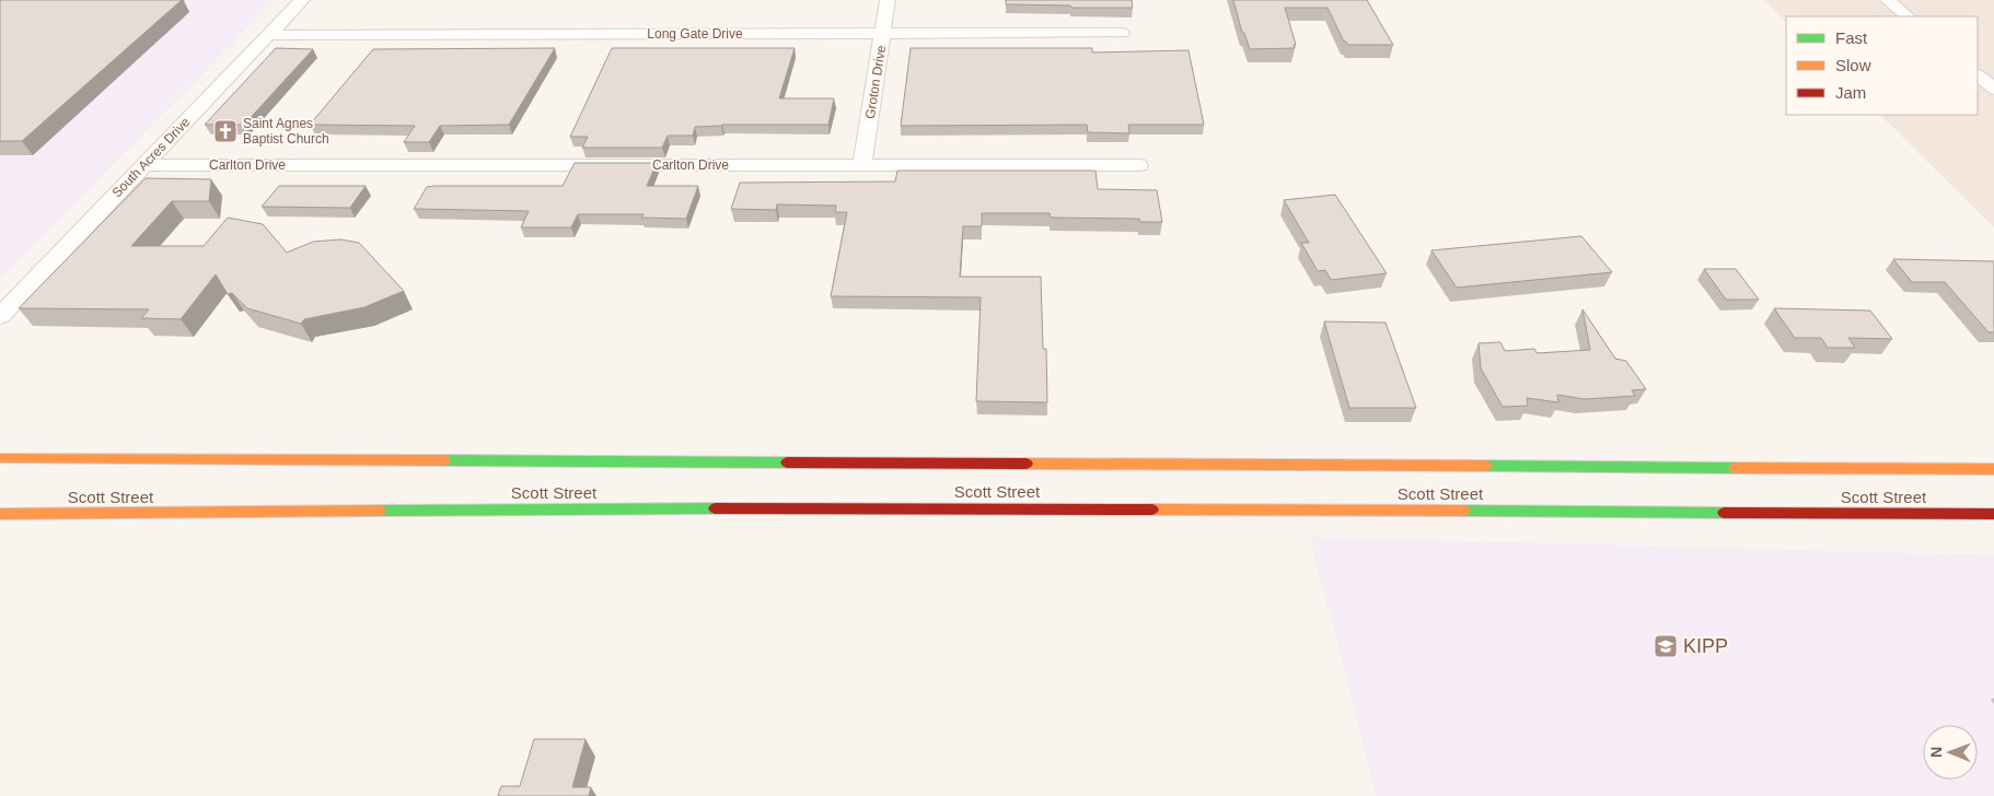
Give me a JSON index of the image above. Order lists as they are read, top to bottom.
{
  "streets": {
    "main road": ["Scott Street"],
    "street": [
      "Long Gate Drive",
      "Groton Drive",
      "South Acres Drive",
      "Carlton Drive"
    ]
  },
  "crossings": [
    ["Long Gate Drive", "Groton Drive"],
    ["Long Gate Drive", "South Acres Drive"],
    ["Groton Drive", "Carlton Drive"],
    ["South Acres Drive", "Carlton Drive"]
  ],
  "places": {
    "church": ["Saint Agnes Baptist Church"],
    "school or university": ["KIPP"]
  },
  "legend": ["Fast", "Slow", "Jam"],
  "north": "left"
}
